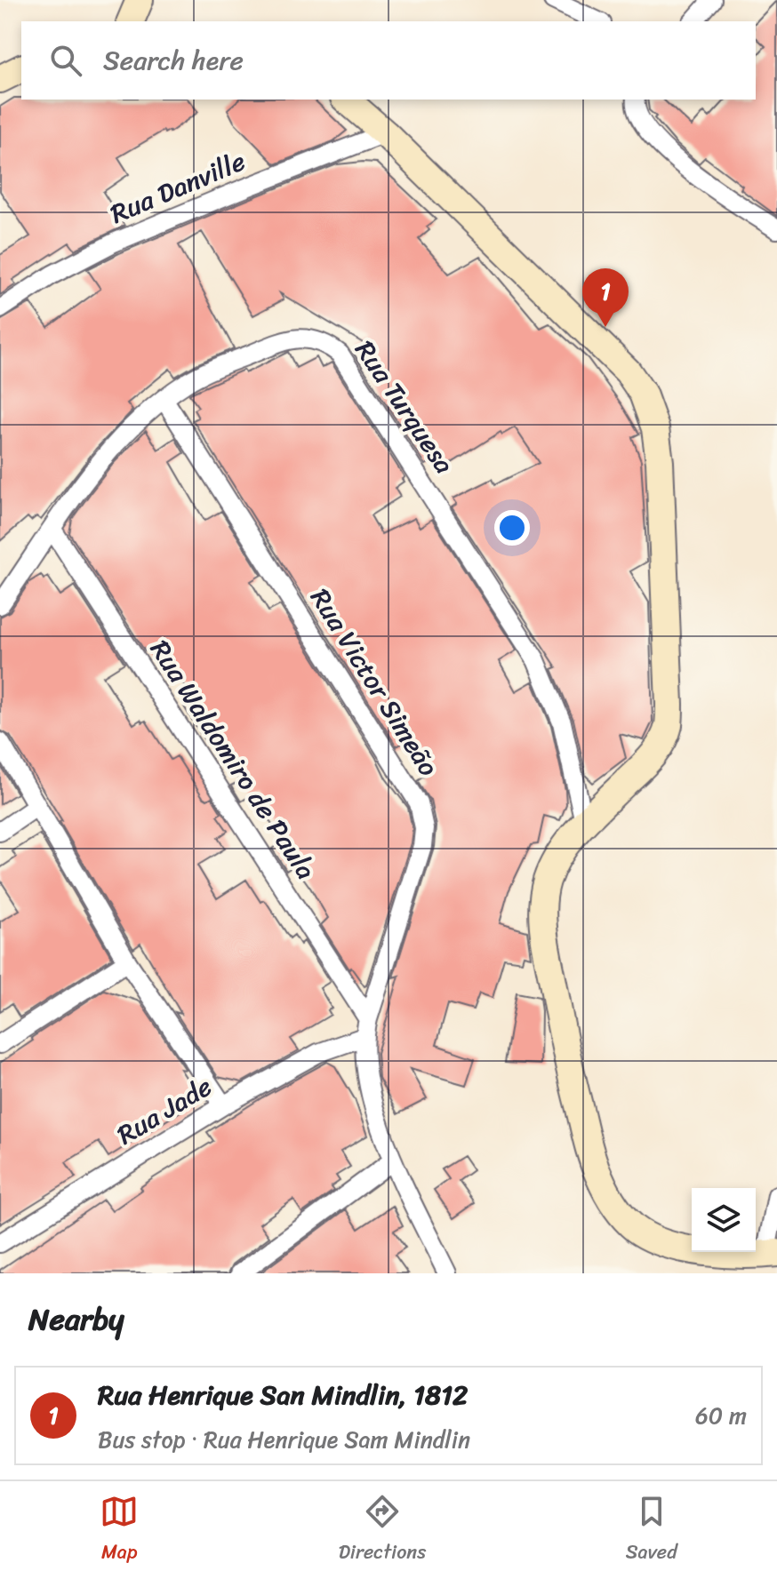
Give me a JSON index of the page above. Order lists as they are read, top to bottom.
{
  "streets": {
    "street": [
      "Rua Danville",
      "Rua Turquesa",
      "Rua Victor Simeão",
      "Rua Waldomiro de Paula",
      "Rua Jade"
    ]
  },
  "crossings": [
    ["Rua Turquesa", "Rua Victor Simeão"],
    ["Rua Turquesa", "Rua Waldomiro de Paula"],
    ["Rua Victor Simeão", "Rua Waldomiro de Paula"],
    ["Rua Victor Simeão", "Rua Jade"],
    ["Rua Waldomiro de Paula", "Rua Jade"]
  ],
  "page": {
    "search": "Search here",
    "pins": "1",
    "heading": "Nearby",
    "list": [
      {
        "mark": "1",
        "name": "Rua Henrique San Mindlin, 1812",
        "note": "Bus stop · Rua Henrique Sam Mindlin",
        "value": "60 m"
      }
    ],
    "nav": ["Map", "Directions", "Saved"]
  }
}
